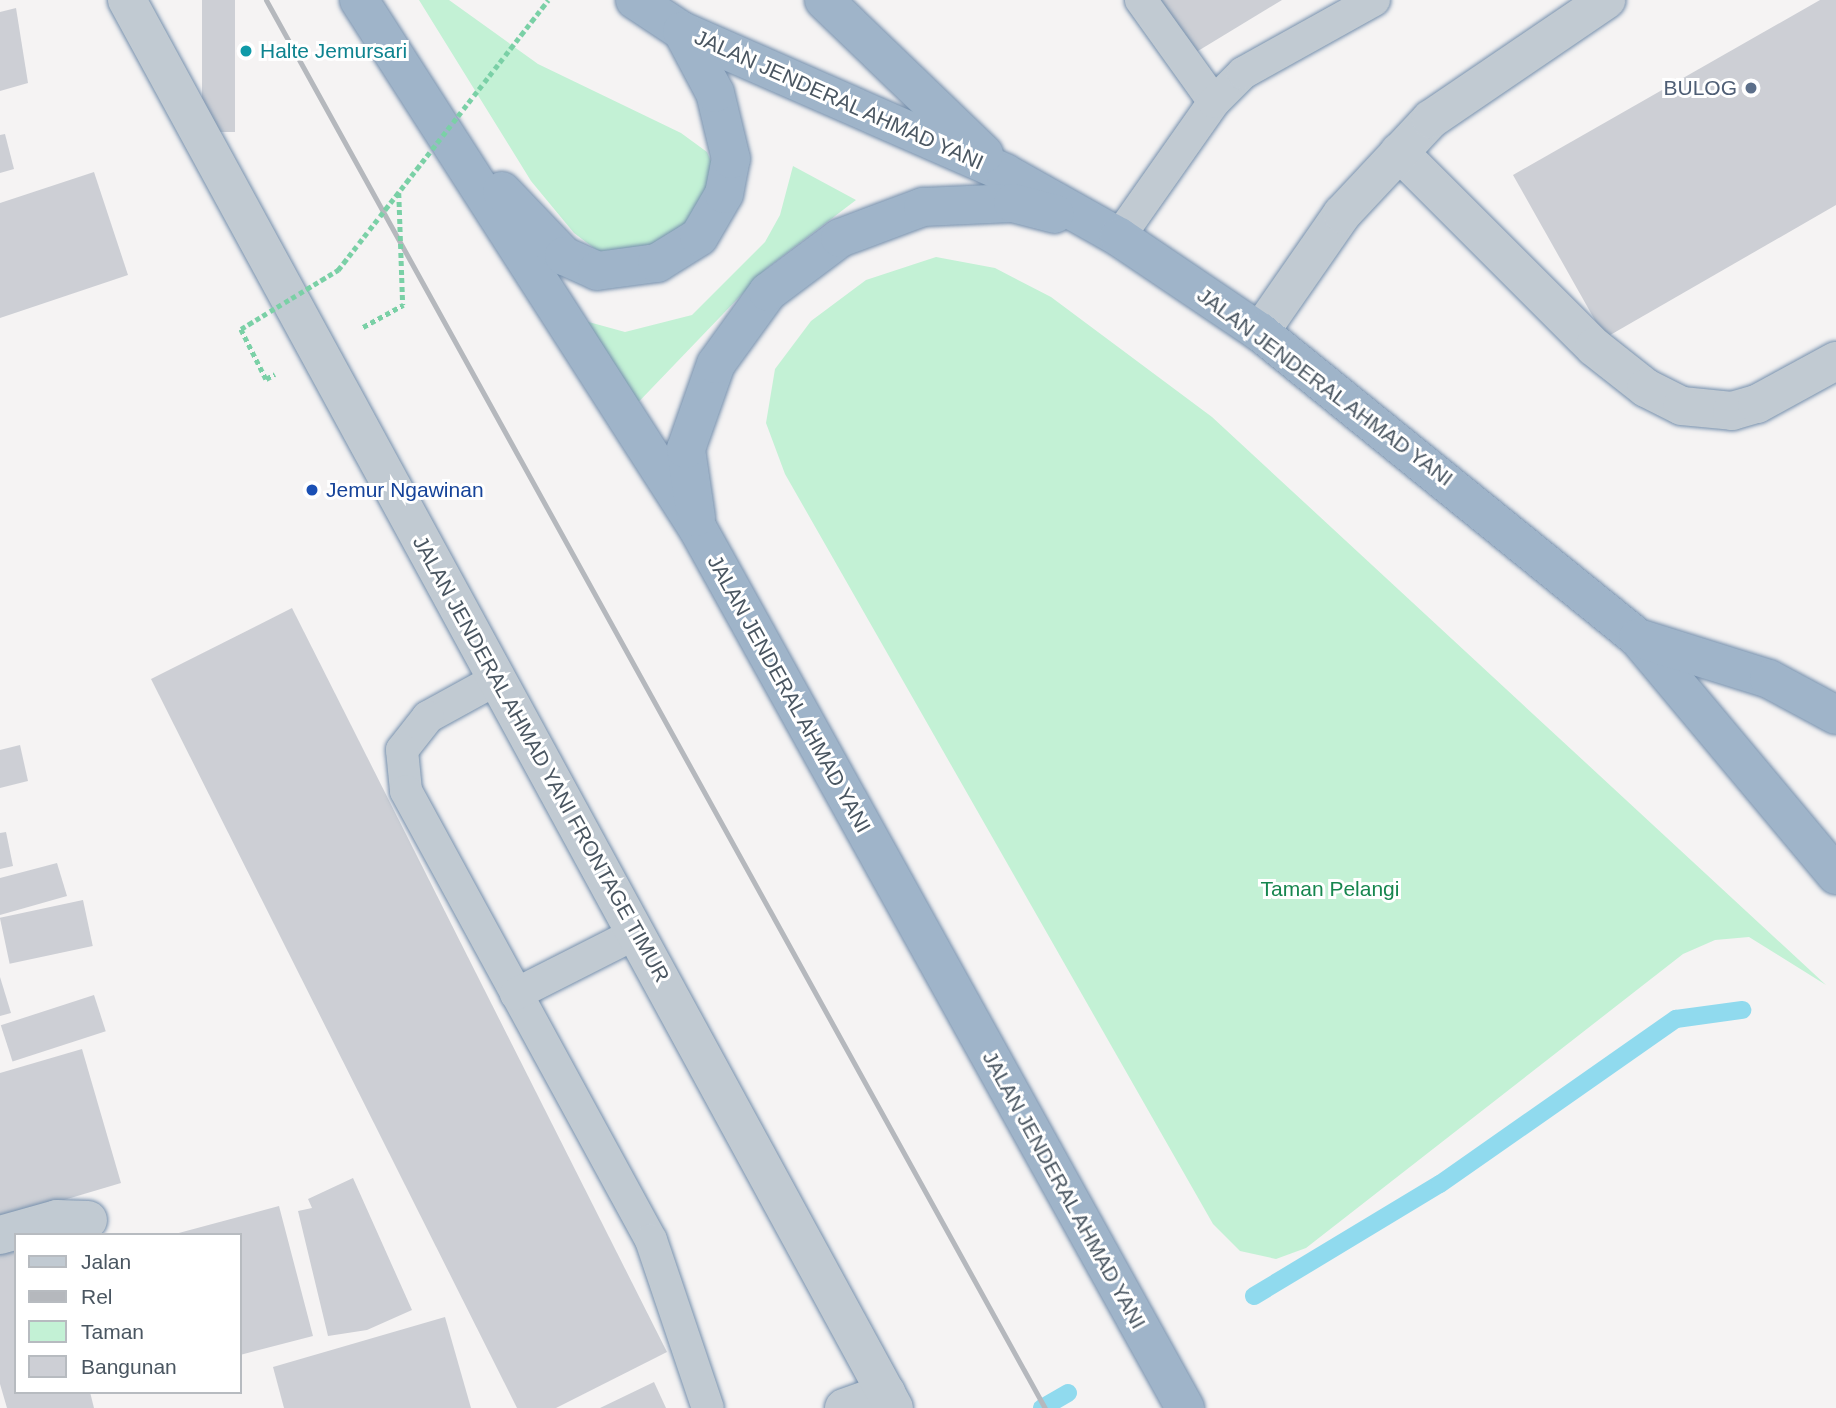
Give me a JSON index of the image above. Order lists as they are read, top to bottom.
{
  "streets": {
    "highway": ["JALAN JENDERAL AHMAD YANI"],
    "street": ["JALAN JENDERAL AHMAD YANI FRONTAGE TIMUR"]
  },
  "parks": ["Taman Pelangi"],
  "places": ["Halte Jemursari", "BULOG", "Jemur Ngawinan"],
  "legend": [
    "Jalan",
    "Rel",
    "Taman",
    "Bangunan"
  ]
}
